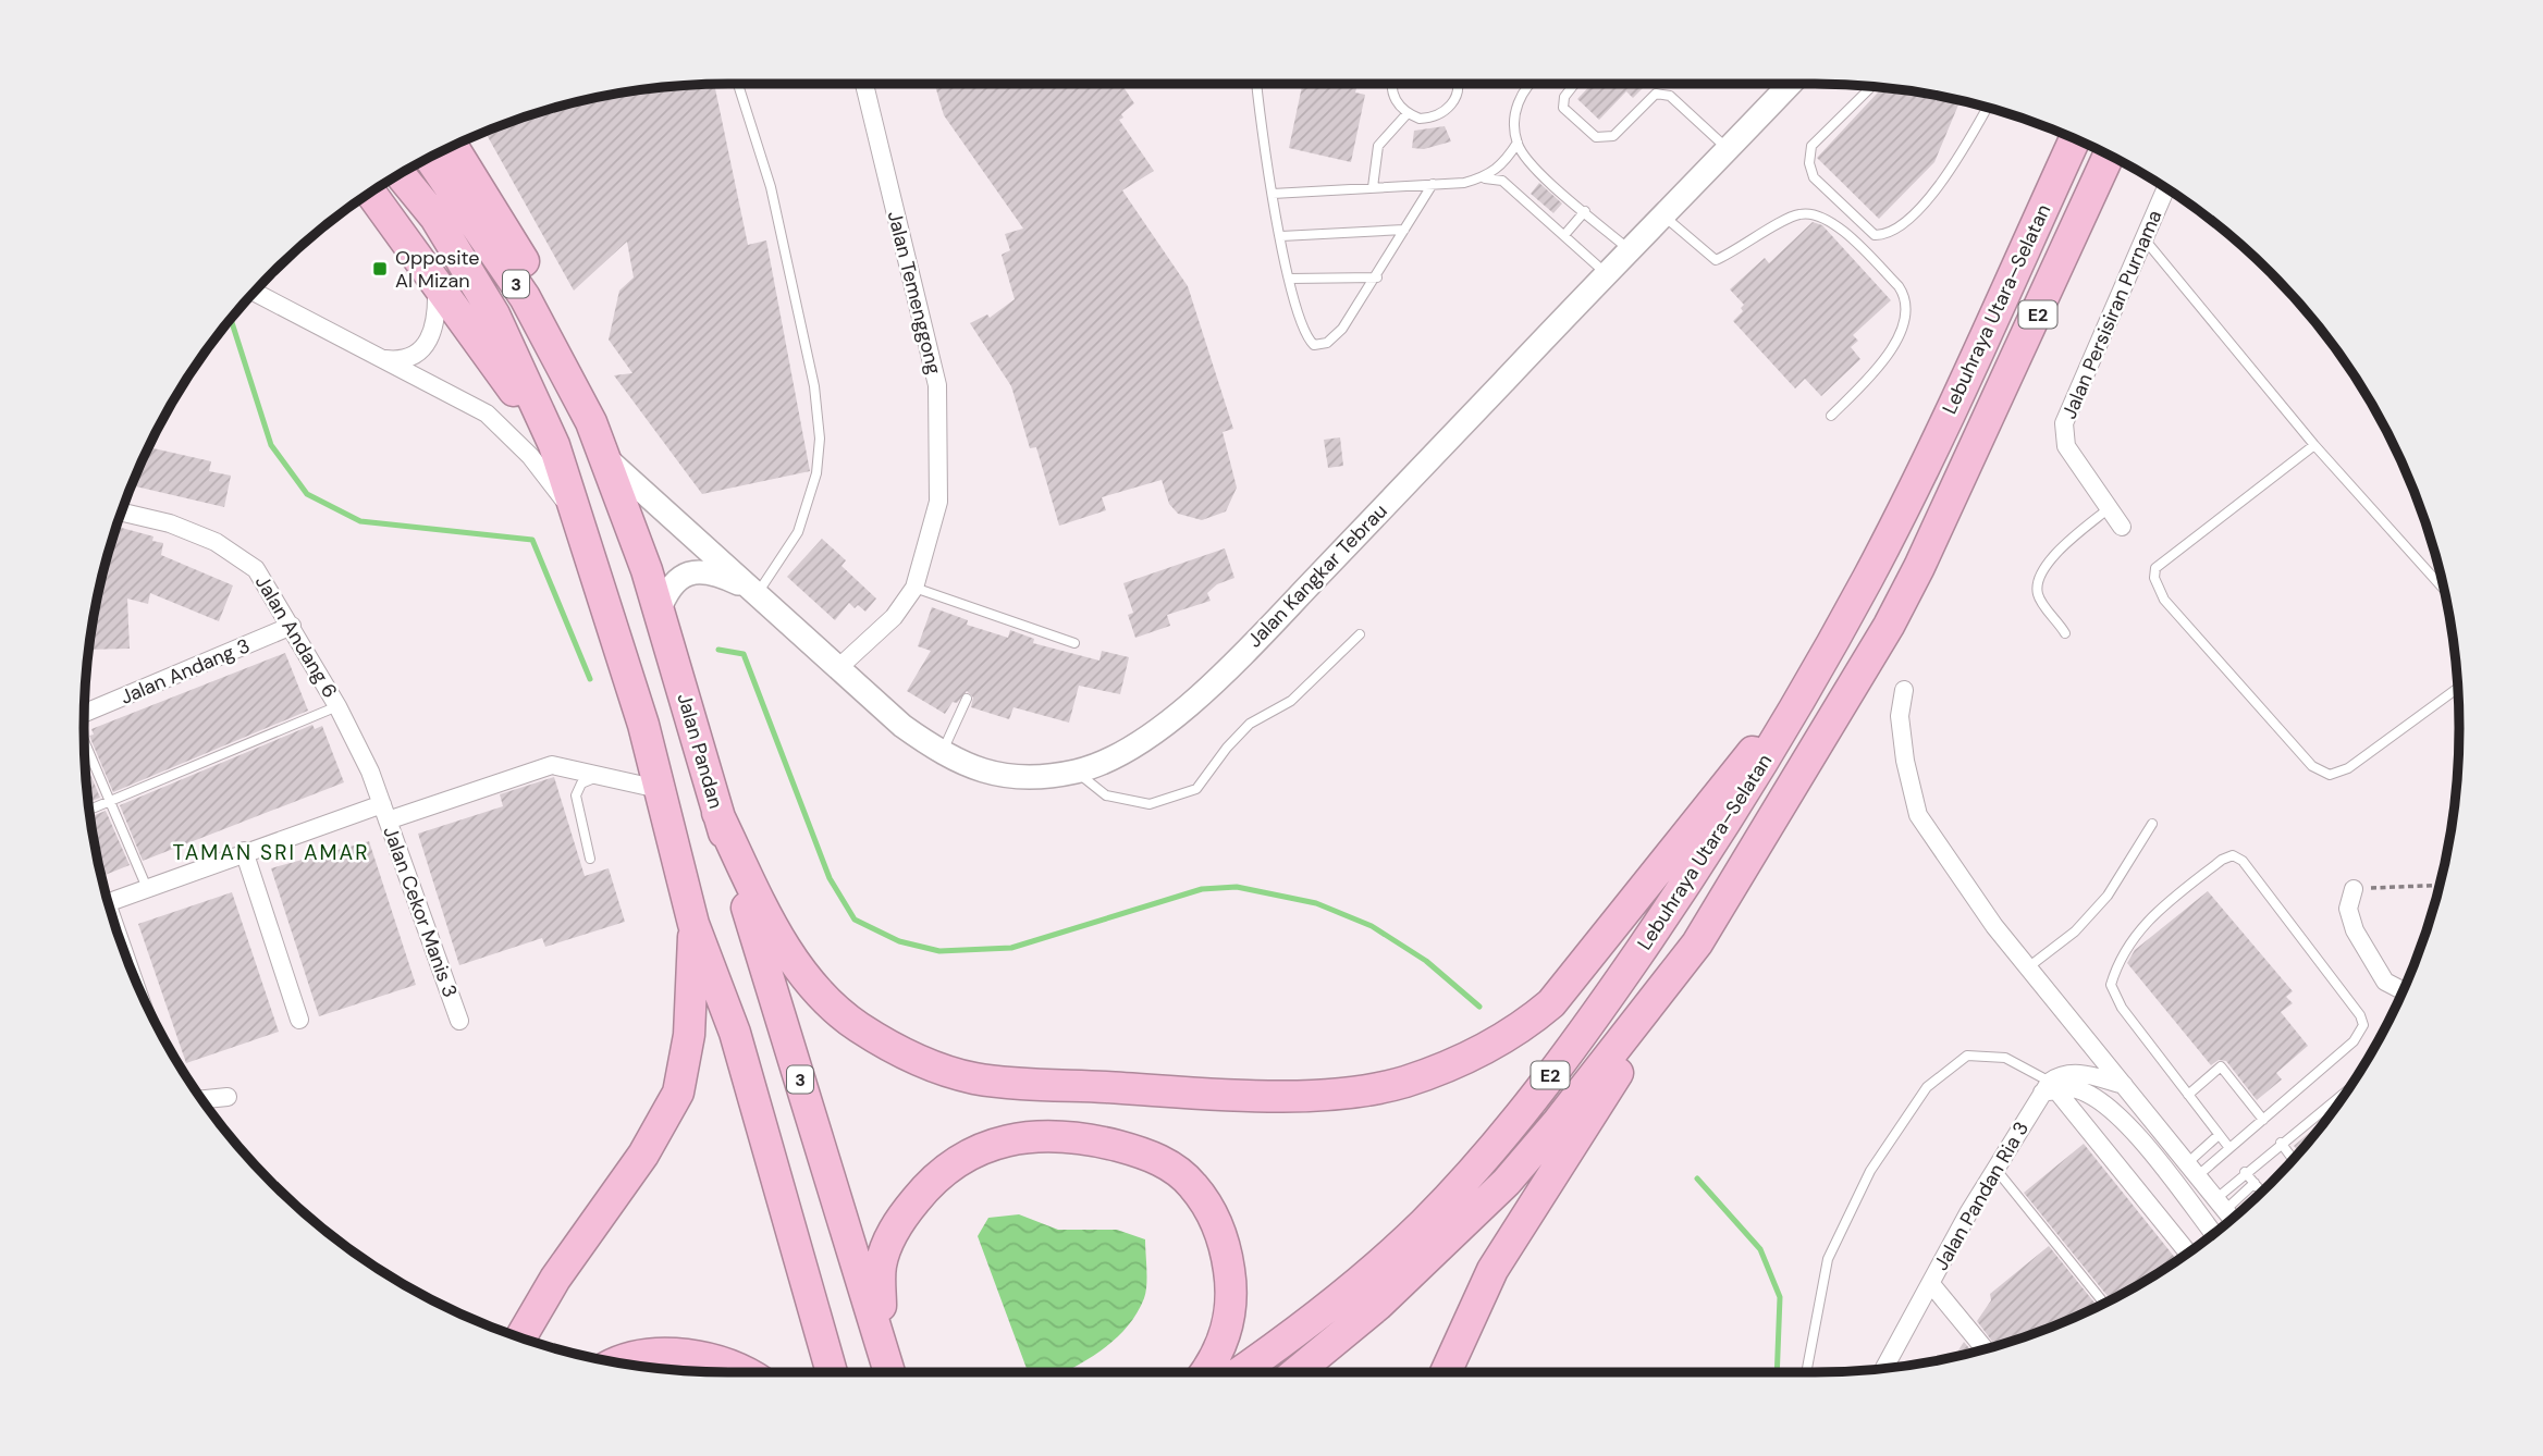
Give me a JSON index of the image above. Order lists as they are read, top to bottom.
{
  "streets": {
    "highway": [
      "3",
      "Lebuhraya Utara–Selatan",
      "E2",
      "Jalan Pandan"
    ],
    "street": [
      "Jalan Temenggong",
      "Jalan Persisiran Purnama",
      "Jalan Kangkar Tebrau",
      "Jalan Andang 6",
      "Jalan Andang 3",
      "Jalan Cekor Manis 3",
      "Jalan Pandan Ria 3"
    ]
  },
  "crossings": [
    ["Jalan Temenggong", "Jalan Kangkar Tebrau"],
    ["Jalan Kangkar Tebrau", "Jalan Pandan"],
    ["Jalan Andang 6", "Jalan Andang 3"],
    ["Jalan Andang 6", "Jalan Cekor Manis 3"]
  ],
  "districts": ["TAMAN SRI AMAR"],
  "places": {
    "transit": ["Opposite Al Mizan"]
  }
}
